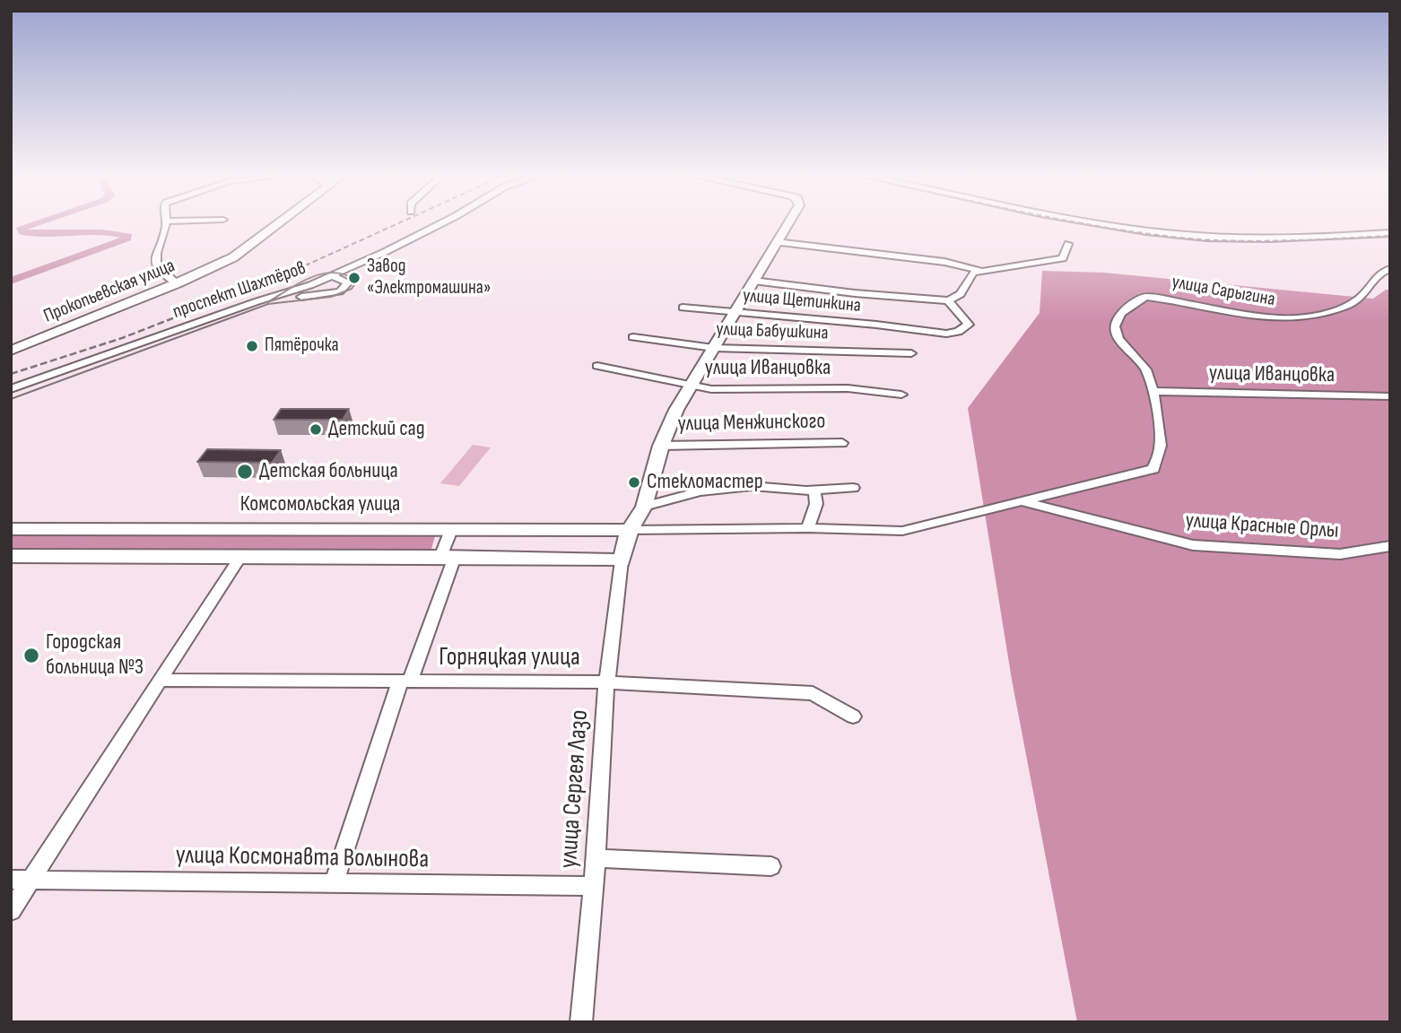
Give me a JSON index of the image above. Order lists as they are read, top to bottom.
{
  "streets": {
    "main road": ["Прокопьевская улица", "Комсомольская улица"],
    "street": [
      "проспект Шахтёров",
      "улица Сарыгина",
      "улица Щетинкина",
      "улица Бабушкина",
      "улица Иванцовка",
      "улица Менжинского",
      "улица Красные Орлы",
      "Горняцкая улица",
      "улица Сергея Лазо",
      "улица Космонавта Волынова"
    ]
  },
  "crossings": [
    ["улица Сарыгина", "улица Иванцовка"],
    ["Горняцкая улица", "улица Сергея Лазо"],
    ["улица Сергея Лазо", "улица Космонавта Волынова"]
  ],
  "places": [
    "Завод «Электромашина»",
    "Пятёрочка",
    "Детский сад",
    "Детская больница",
    "Стекломастер",
    "Городская больница №3"
  ]
}
